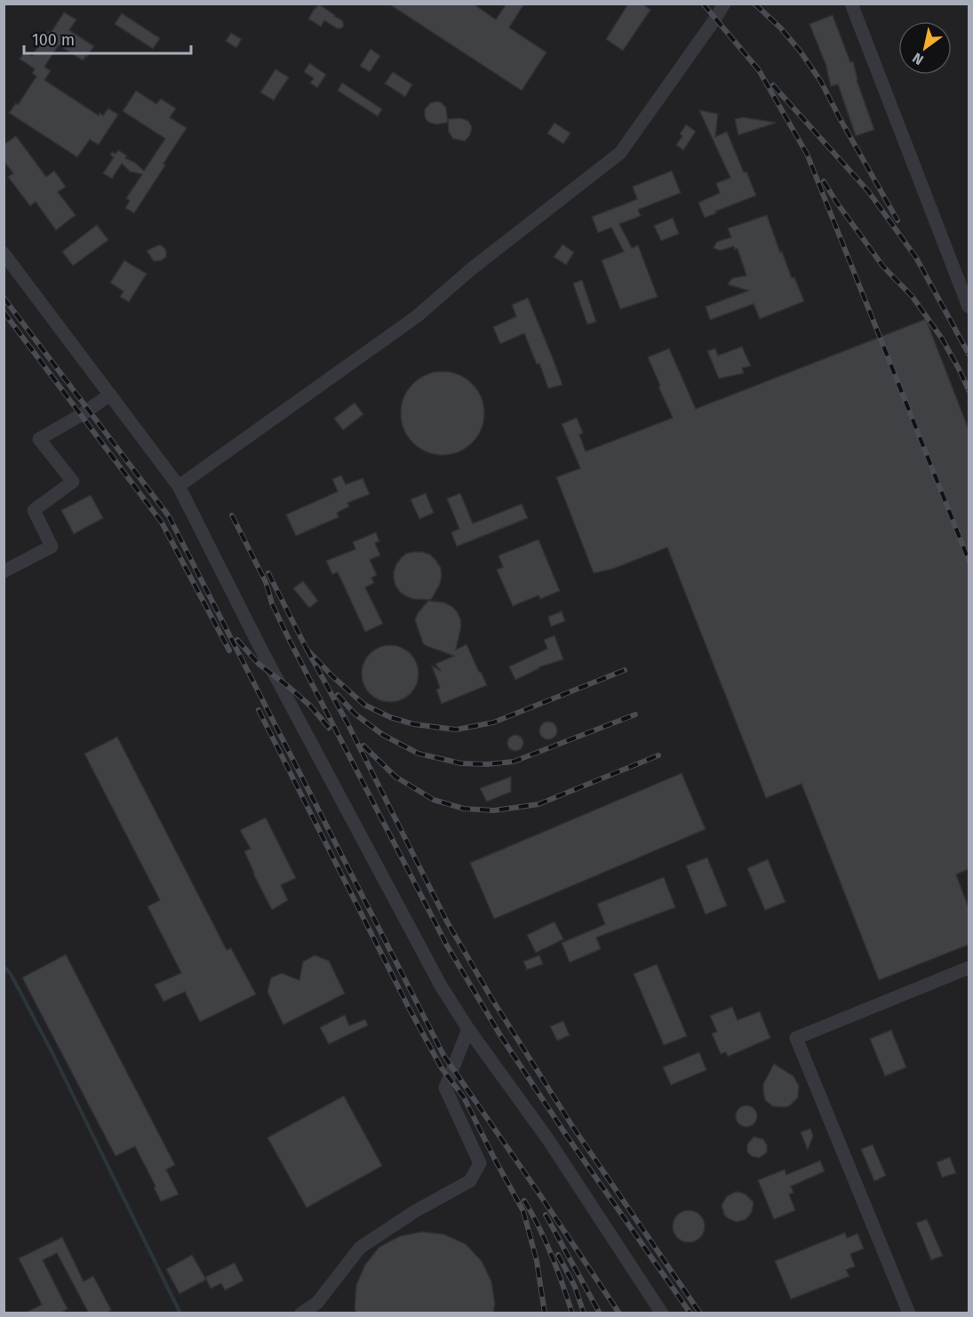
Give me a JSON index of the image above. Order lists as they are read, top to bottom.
{
  "scale_bar": "100 m",
  "north": "bottom left"
}
